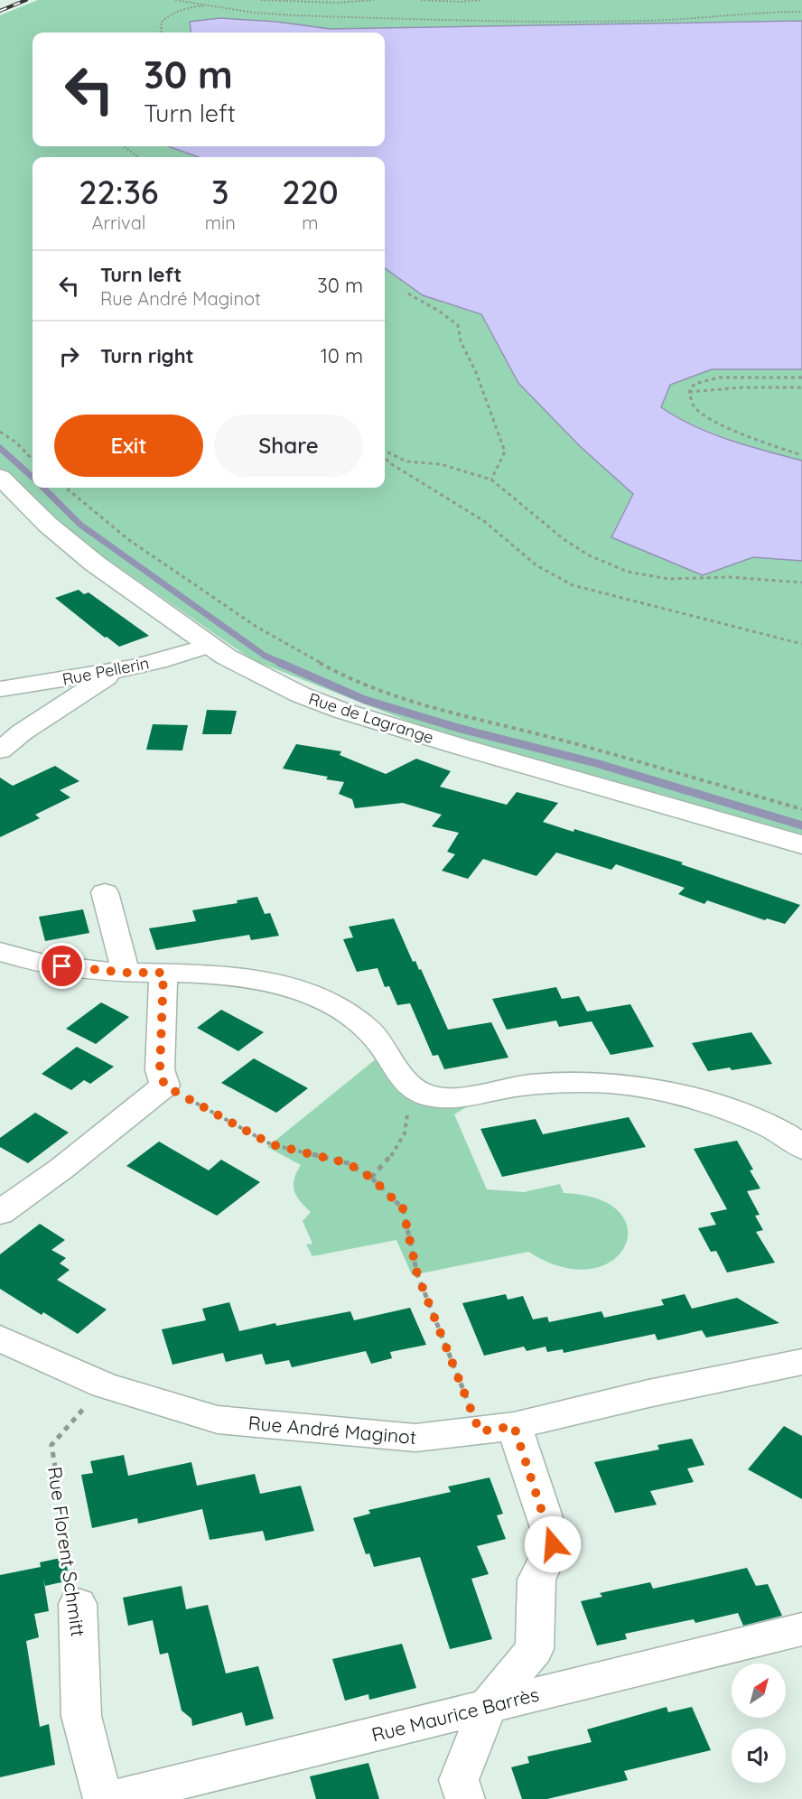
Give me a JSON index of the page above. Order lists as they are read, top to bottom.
{
  "streets": {
    "street": [
      "Rue Pellerin",
      "Rue de Lagrange",
      "Rue André Maginot",
      "Rue Florent Schmitt",
      "Rue Maurice Barrès"
    ]
  },
  "crossings": [
    ["Rue Pellerin", "Rue de Lagrange"],
    ["Rue André Maginot", "Rue Florent Schmitt"]
  ],
  "north": "top right",
  "page": {
    "turn": ["30 m", "Turn left"],
    "eta": [
      "22:36",
      "Arrival",
      "3",
      "min",
      "220",
      "m"
    ],
    "list": [
      {
        "name": "Turn left",
        "note": "Rue André Maginot",
        "value": "30 m"
      },
      {
        "name": "Turn right",
        "value": "10 m"
      }
    ],
    "buttons": ["Exit", "Share"]
  }
}
